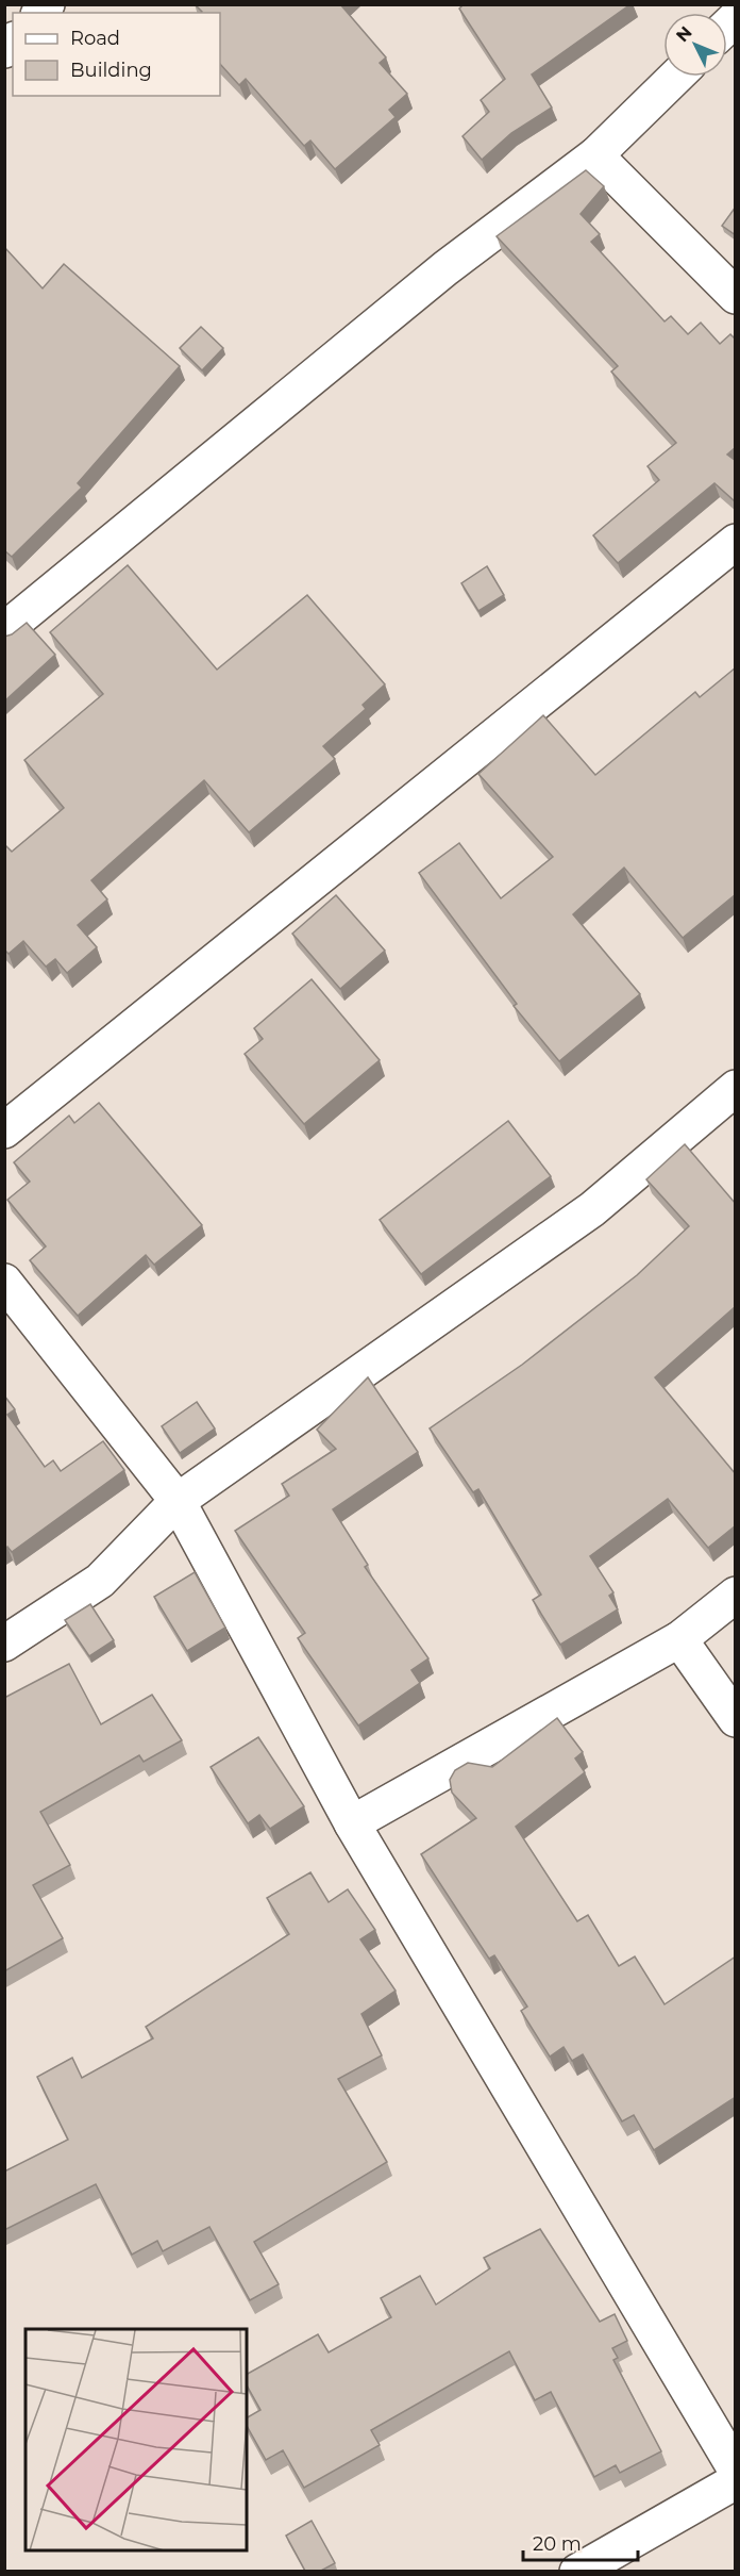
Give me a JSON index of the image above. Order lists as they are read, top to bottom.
{
  "legend": ["Road", "Building"],
  "scale_bar": "20 m",
  "north": "top left"
}
